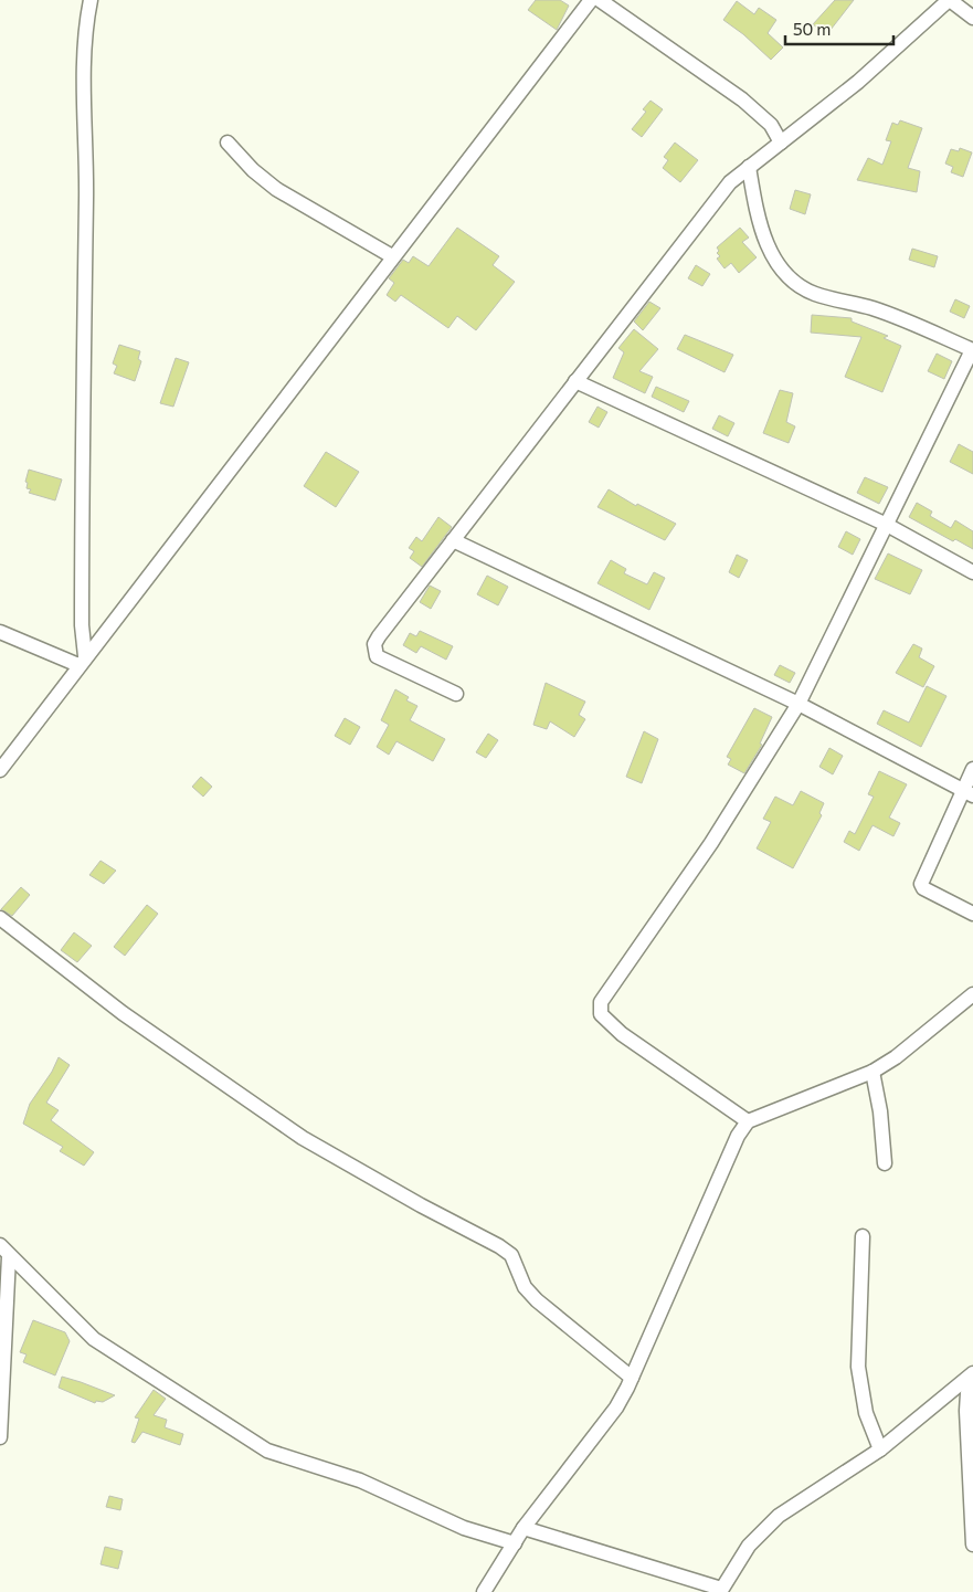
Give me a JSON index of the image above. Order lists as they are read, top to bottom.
{
  "scale_bar": "50 m"
}
